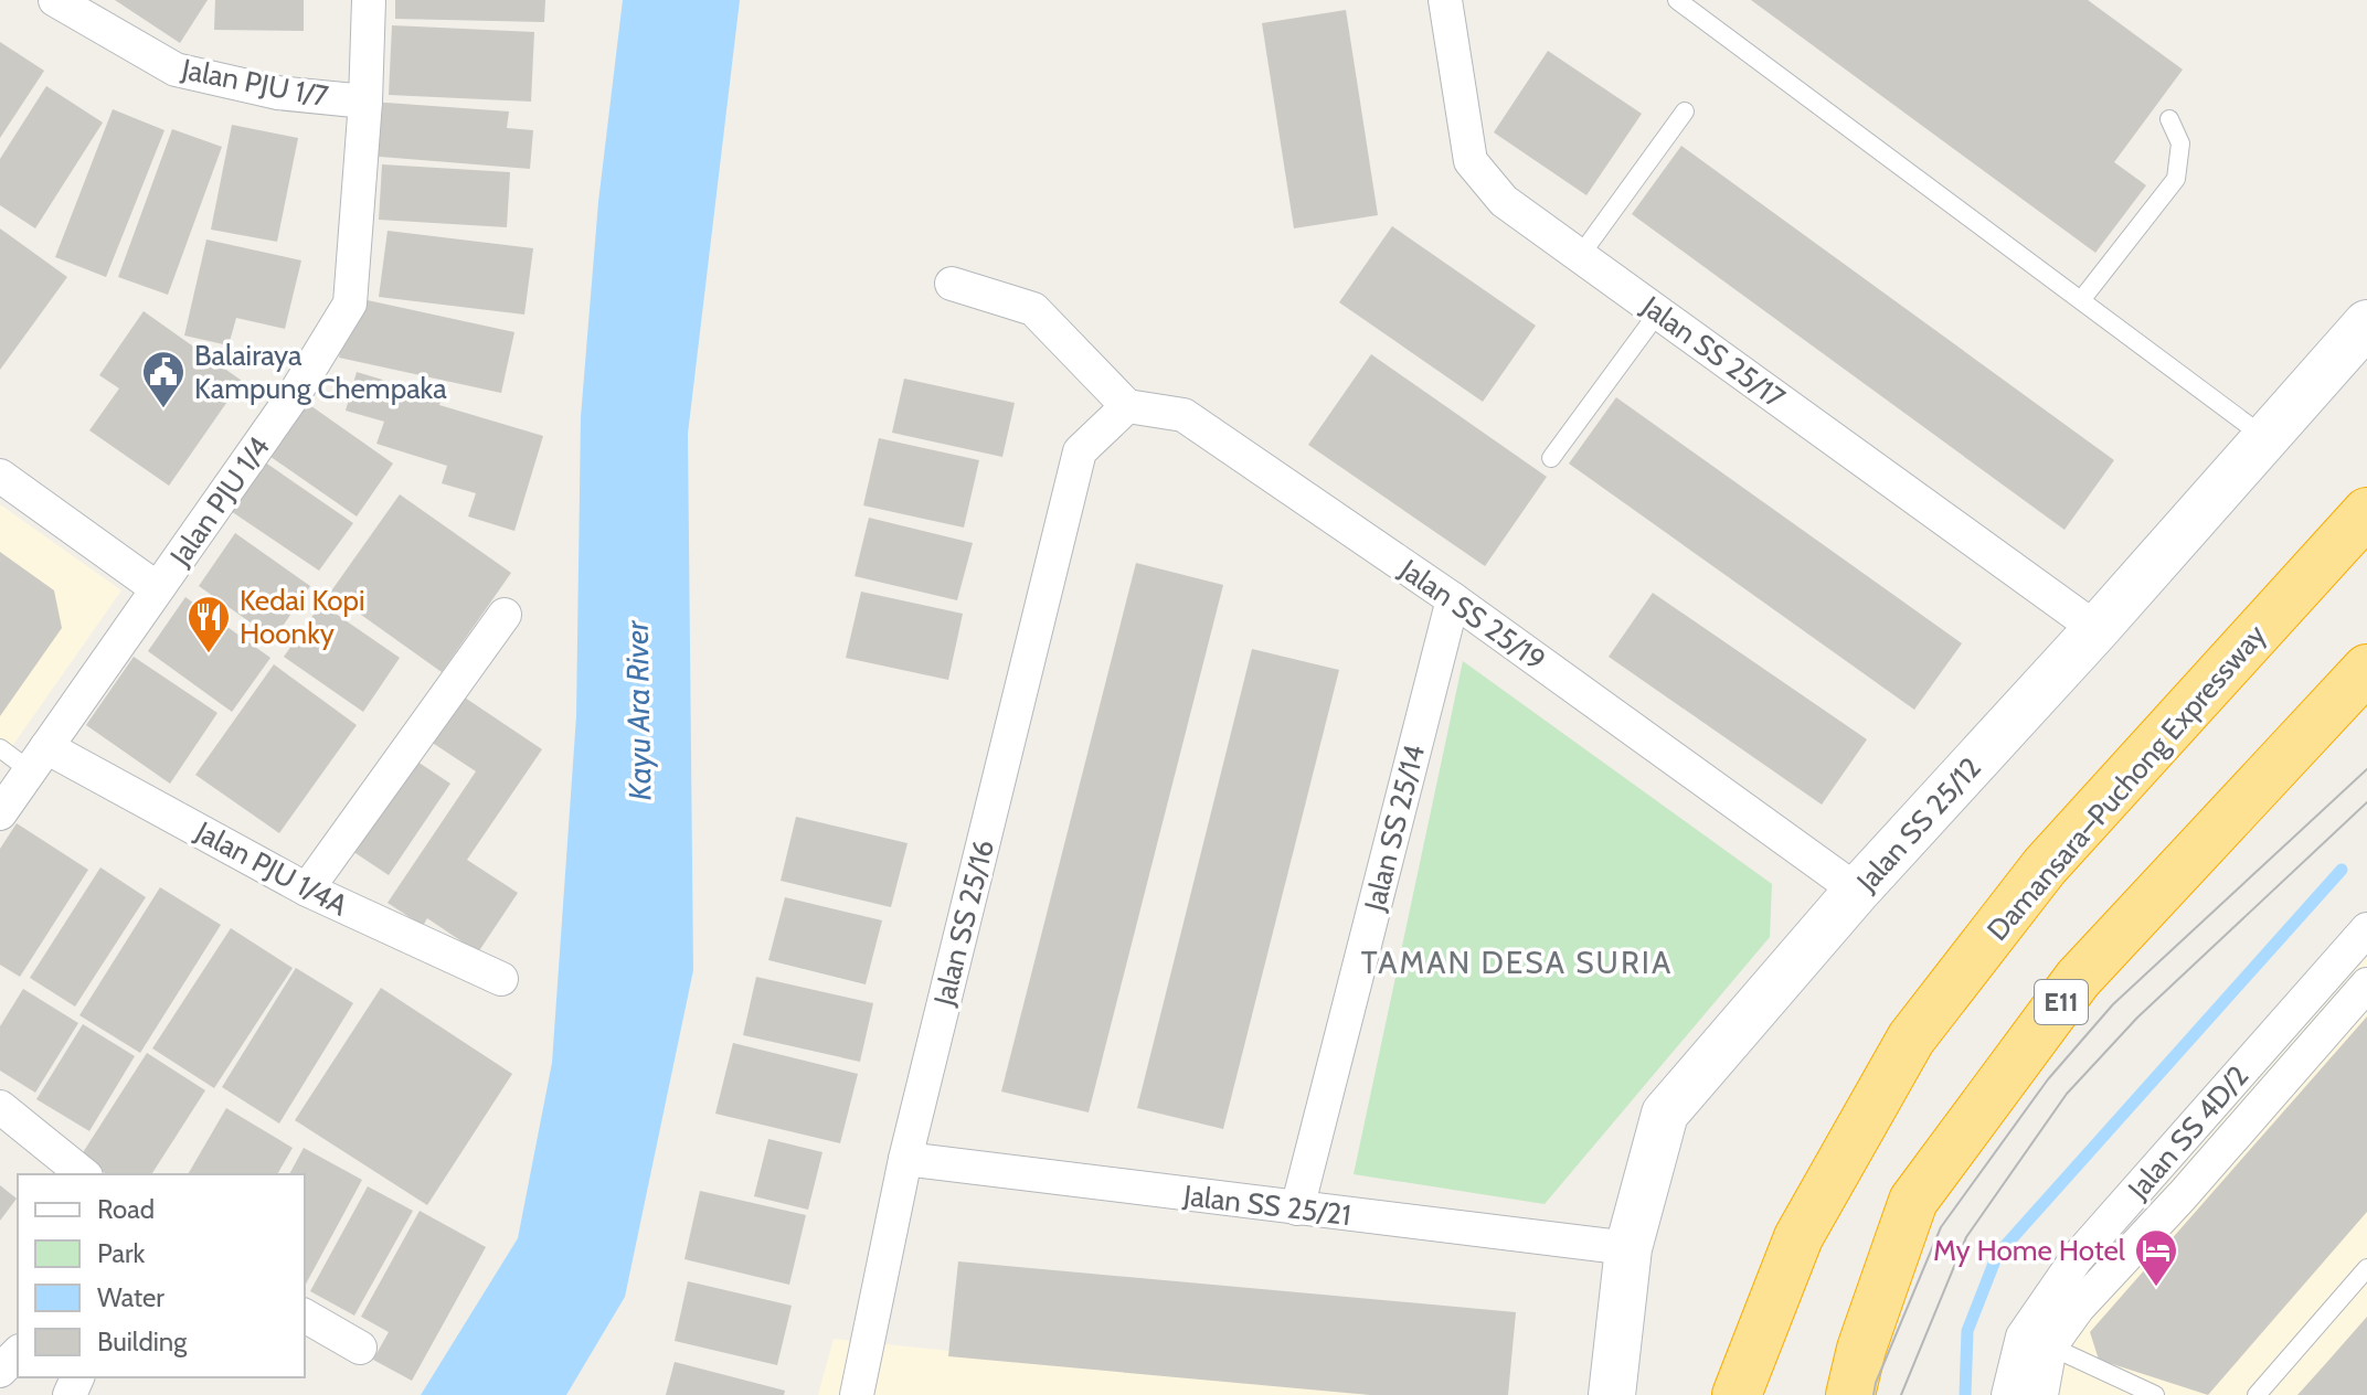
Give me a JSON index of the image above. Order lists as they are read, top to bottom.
{
  "streets": {
    "highway": ["Damansara–Puchong Expressway", "E11"],
    "street": [
      "Jalan PJU 1/7",
      "Jalan SS 25/17",
      "Jalan PJU 1/4",
      "Jalan SS 25/19",
      "Jalan SS 25/12",
      "Jalan SS 25/14",
      "Jalan PJU 1/4A",
      "Jalan SS 25/16",
      "Jalan SS 4D/2",
      "Jalan SS 25/21"
    ]
  },
  "crossings": [
    ["Jalan PJU 1/7", "Jalan PJU 1/4"],
    ["Jalan SS 25/17", "Jalan SS 25/12"],
    ["Jalan PJU 1/4", "Jalan PJU 1/4A"],
    ["Jalan SS 25/19", "Jalan SS 25/12"],
    ["Jalan SS 25/19", "Jalan SS 25/14"],
    ["Jalan SS 25/19", "Jalan SS 25/16"],
    ["Jalan SS 25/12", "Jalan SS 25/21"],
    ["Jalan SS 25/14", "Jalan SS 25/21"],
    ["Jalan SS 25/16", "Jalan SS 25/21"]
  ],
  "districts": ["TAMAN DESA SURIA"],
  "water": ["Kayu Ara River"],
  "places": {
    "public building": ["Balairaya Kampung Chempaka"],
    "restaurant": ["Kedai Kopi Hoonky"],
    "hotel": ["My Home Hotel"]
  },
  "legend": [
    "Road",
    "Park",
    "Water",
    "Building"
  ]
}
